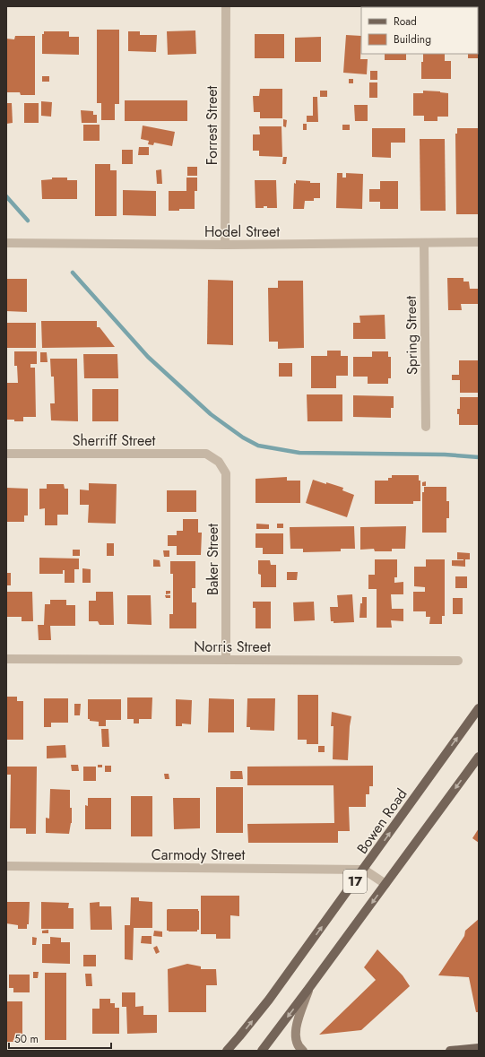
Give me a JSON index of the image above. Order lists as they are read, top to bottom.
{
  "streets": {
    "main road": ["Bowen Road", "17"],
    "street": [
      "Forrest Street",
      "Hodel Street",
      "Spring Street",
      "Sherriff Street",
      "Baker Street",
      "Norris Street",
      "Carmody Street"
    ]
  },
  "crossings": [
    ["Forrest Street", "Hodel Street"],
    ["Hodel Street", "Spring Street"],
    ["Sherriff Street", "Baker Street"],
    ["Baker Street", "Norris Street"],
    ["Bowen Road", "Carmody Street"]
  ],
  "legend": ["Road", "Building"],
  "scale_bar": "50 m"
}
